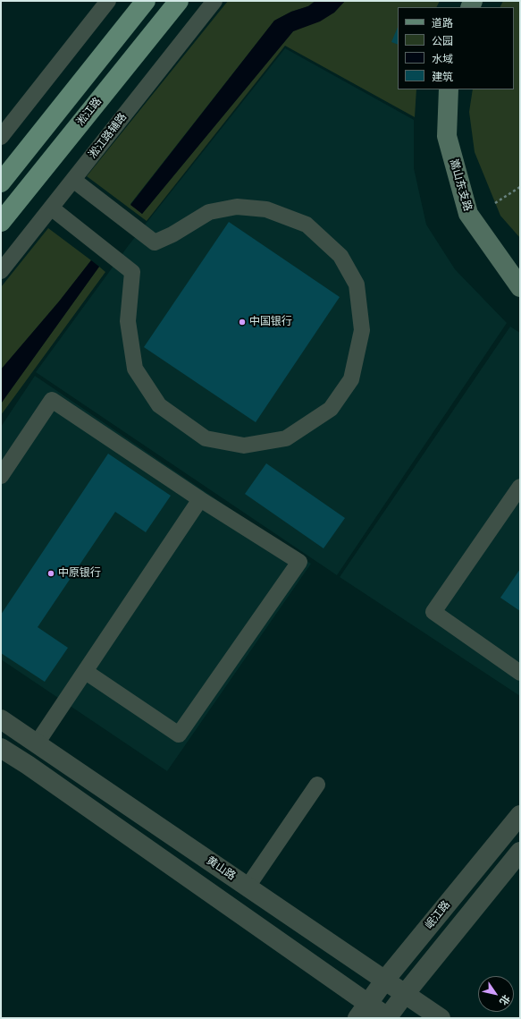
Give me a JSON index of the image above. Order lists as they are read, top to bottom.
{
  "streets": {
    "main road": ["淞江路", "嵩山东支路"],
    "street": ["淞江路辅路", "黄山路", "岷江路"]
  },
  "crossings": [
    ["黄山路", "岷江路"]
  ],
  "places": ["中国银行", "中原银行"],
  "legend": [
    "道路",
    "公园",
    "水域",
    "建筑"
  ],
  "north": "bottom right"
}
